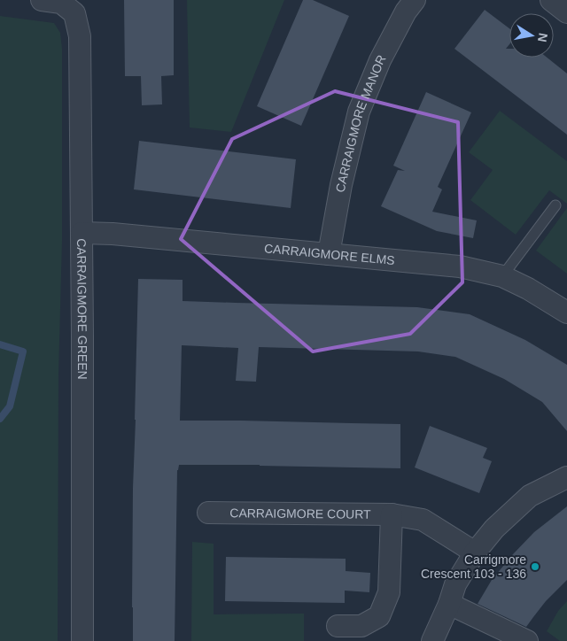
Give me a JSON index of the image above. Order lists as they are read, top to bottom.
{
  "streets": {
    "street": [
      "CARRAIGMORE MANOR",
      "CARRAIGMORE ELMS",
      "CARRAIGMORE GREEN",
      "CARRAIGMORE COURT"
    ]
  },
  "crossings": [
    ["CARRAIGMORE MANOR", "CARRAIGMORE ELMS"],
    ["CARRAIGMORE ELMS", "CARRAIGMORE GREEN"]
  ],
  "places": ["Carrigmore Crescent 103 - 136"],
  "north": "right"
}
